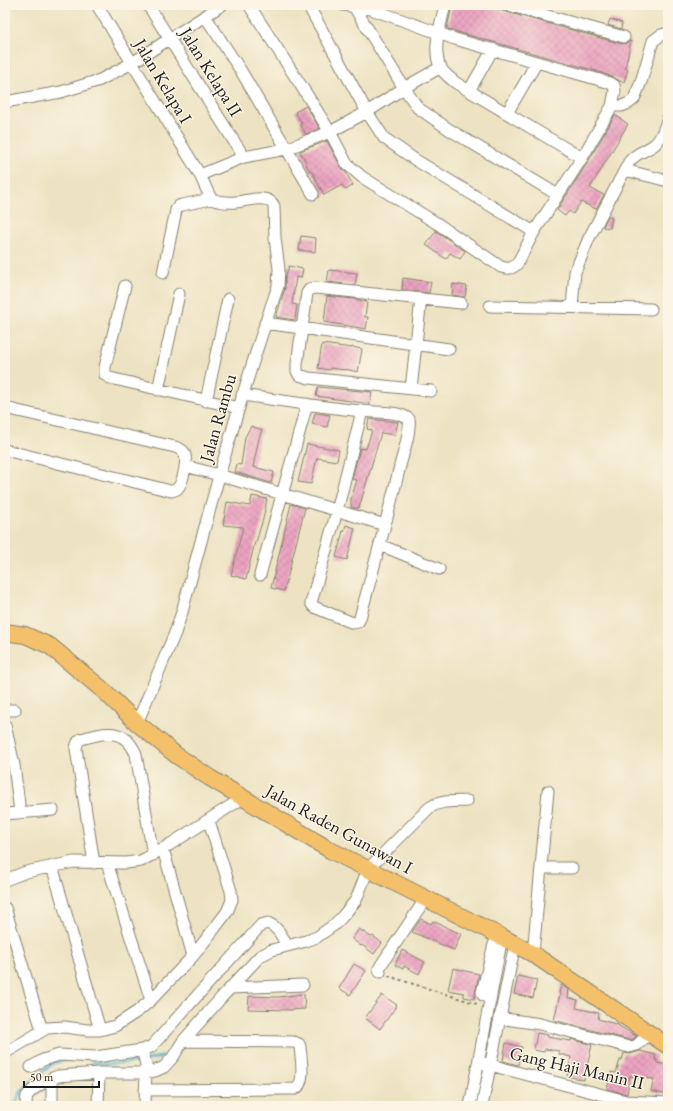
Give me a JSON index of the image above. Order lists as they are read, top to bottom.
{
  "streets": {
    "highway": ["Jalan Raden Gunawan I"],
    "street": [
      "Jalan Kelapa II",
      "Jalan Kelapa I",
      "Jalan Rambu",
      "Gang Haji Manin II"
    ]
  },
  "crossings": [
    ["Jalan Rambu", "Jalan Raden Gunawan I"]
  ],
  "scale_bar": "50 m"
}
